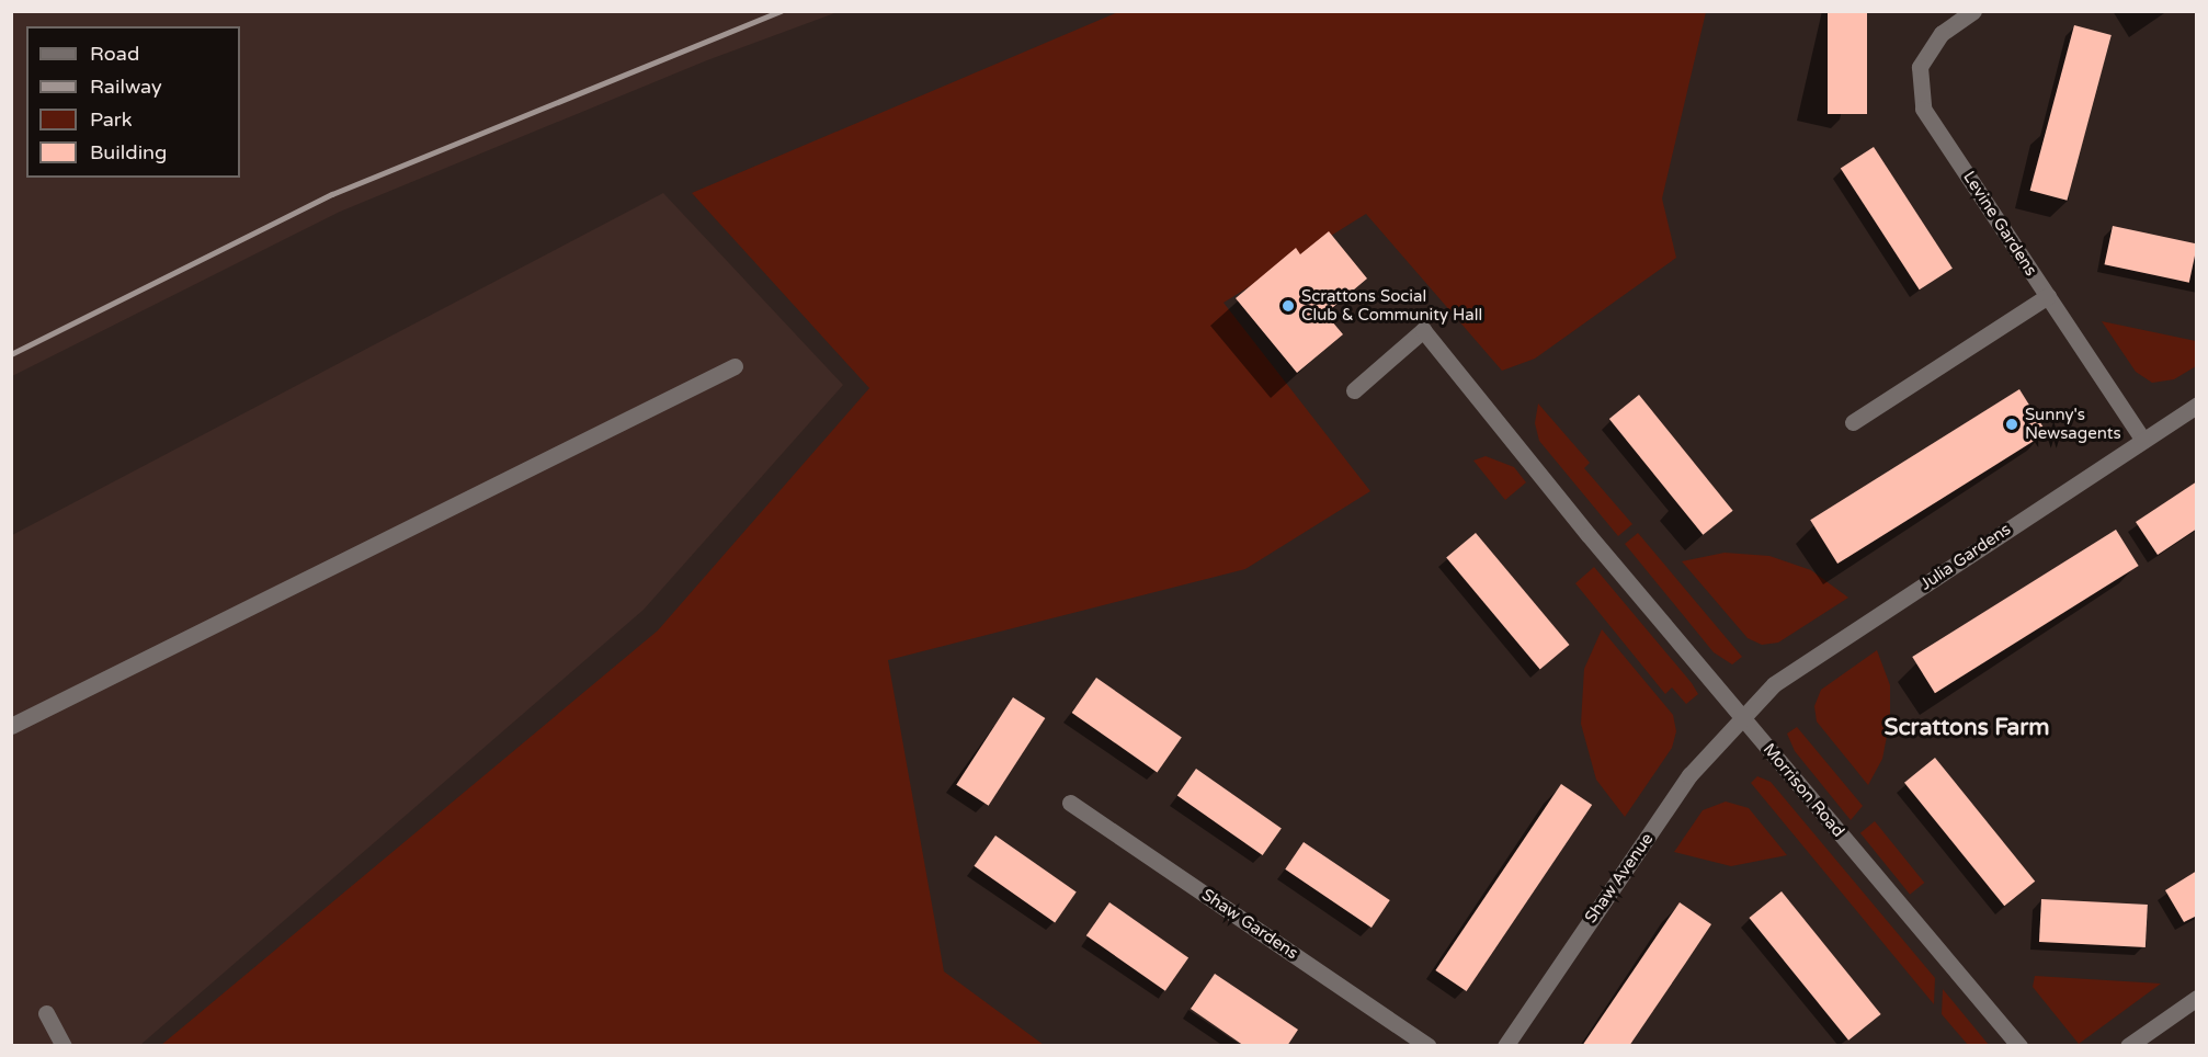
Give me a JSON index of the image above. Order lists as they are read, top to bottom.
{
  "streets": {
    "street": [
      "Levine Gardens",
      "Julia Gardens",
      "Morrison Road",
      "Shaw Avenue",
      "Shaw Gardens"
    ]
  },
  "crossings": [
    ["Levine Gardens", "Julia Gardens"],
    ["Julia Gardens", "Morrison Road"],
    ["Julia Gardens", "Shaw Avenue"],
    ["Morrison Road", "Shaw Avenue"]
  ],
  "districts": ["Scrattons Farm"],
  "places": ["Scrattons Social Club & Community Hall", "Sunny's Newsagents"],
  "legend": [
    "Road",
    "Railway",
    "Park",
    "Building"
  ]
}
